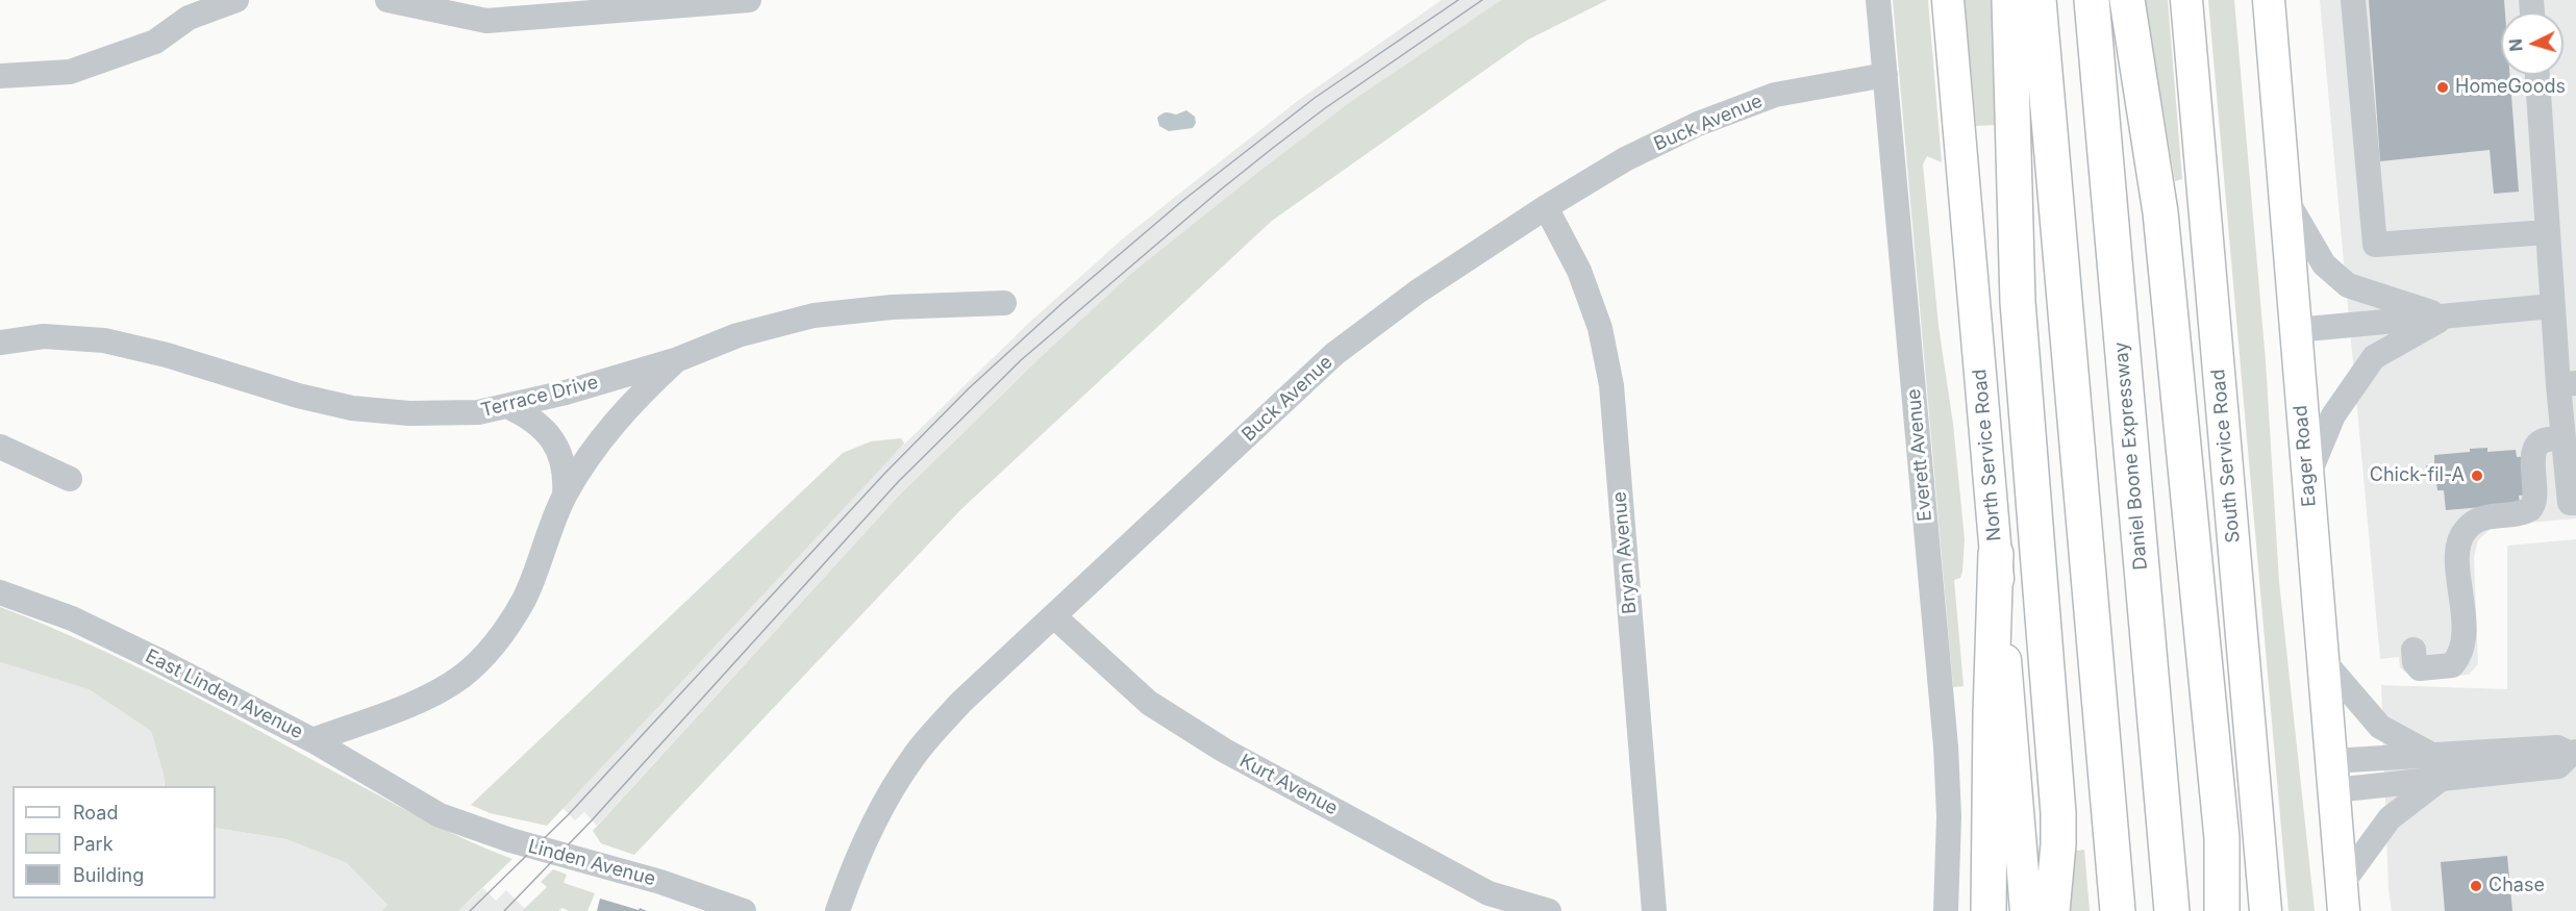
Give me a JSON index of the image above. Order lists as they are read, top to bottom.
{
  "streets": {
    "highway": ["Daniel Boone Expressway"],
    "main road": ["North Service Road", "South Service Road", "Eager Road"],
    "street": [
      "Buck Avenue",
      "Terrace Drive",
      "Everett Avenue",
      "Bryan Avenue",
      "East Linden Avenue",
      "Kurt Avenue",
      "Linden Avenue"
    ]
  },
  "crossings": [
    ["Buck Avenue", "Everett Avenue"],
    ["Buck Avenue", "Bryan Avenue"],
    ["Buck Avenue", "Kurt Avenue"],
    ["East Linden Avenue", "Linden Avenue"]
  ],
  "places": ["HomeGoods", "Chick-fil-A", "Chase"],
  "legend": ["Road", "Park", "Building"],
  "north": "left"
}
